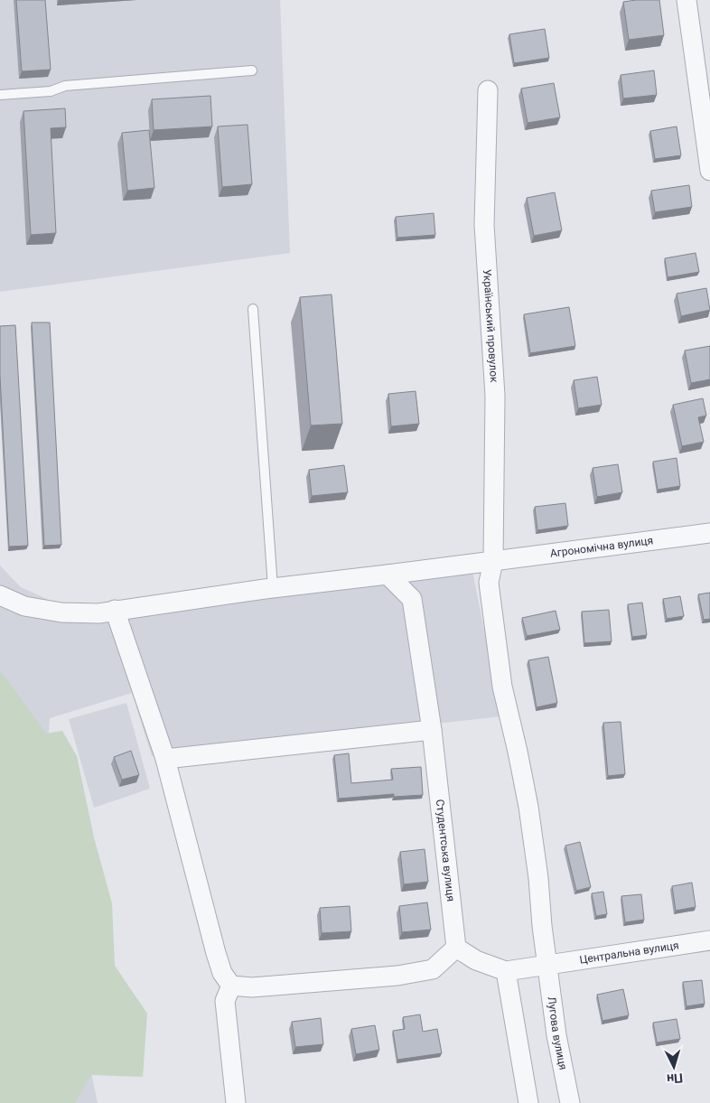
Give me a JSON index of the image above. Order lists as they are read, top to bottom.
{
  "streets": {
    "street": [
      "Український провулок",
      "Агрономічна вулиця",
      "Студентська вулиця",
      "Центральна вулиця",
      "Лугова вулиця"
    ]
  },
  "crossings": [
    ["Український провулок", "Агрономічна вулиця"],
    ["Український провулок", "Центральна вулиця"],
    ["Український провулок", "Лугова вулиця"],
    ["Агрономічна вулиця", "Студентська вулиця"],
    ["Центральна вулиця", "Лугова вулиця"]
  ],
  "north": "bottom"
}
